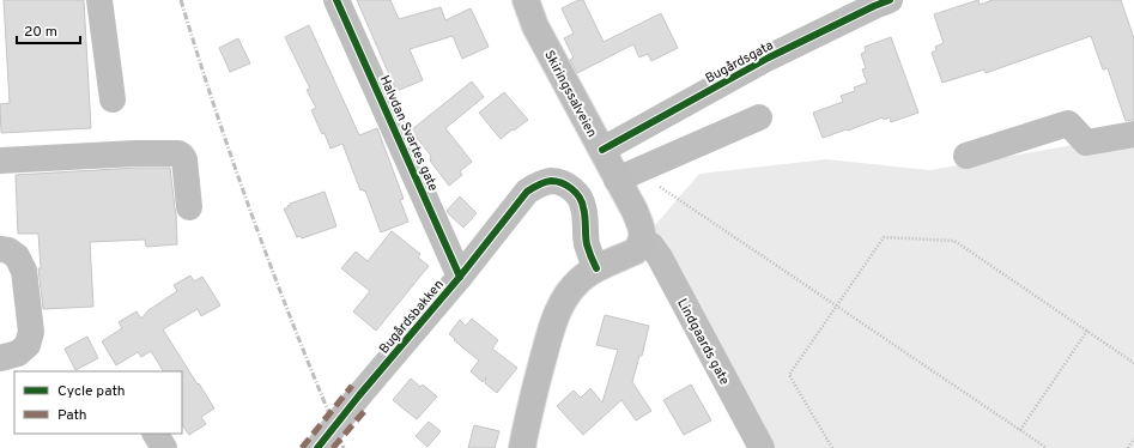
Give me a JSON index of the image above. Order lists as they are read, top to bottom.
{
  "streets": {
    "main road": ["Skiringssalveien"],
    "street": [
      "Bugårdsgata",
      "Halvdan Svartes gate",
      "Bugårdsbakken",
      "Lindgaards gate"
    ]
  },
  "crossings": [
    ["Bugårdsgata", "Skiringssalveien"],
    ["Skiringssalveien", "Lindgaards gate"],
    ["Halvdan Svartes gate", "Bugårdsbakken"]
  ],
  "legend": ["Cycle path", "Path"],
  "scale_bar": "20 m"
}
